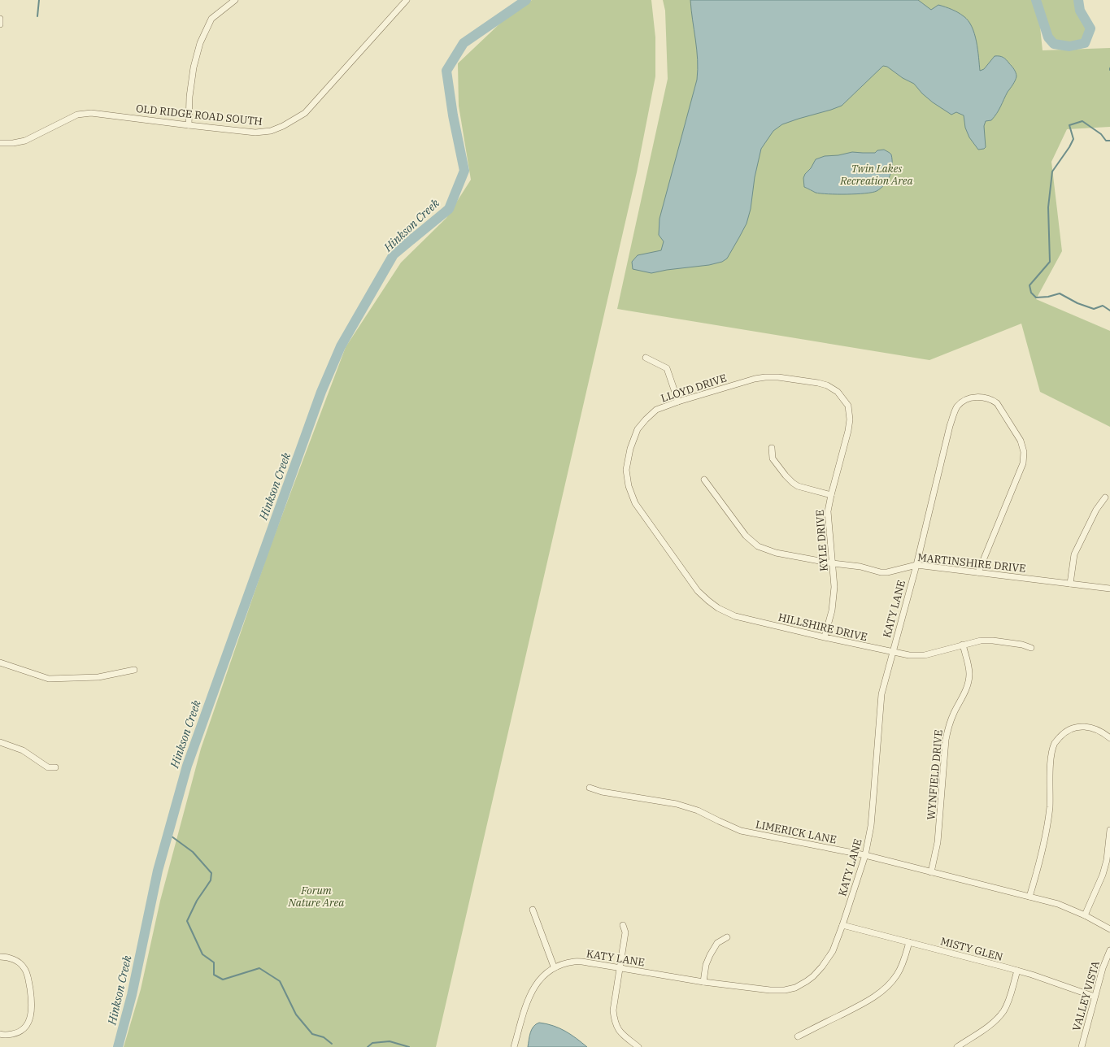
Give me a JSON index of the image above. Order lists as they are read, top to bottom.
{
  "streets": {
    "street": [
      "OLD RIDGE ROAD SOUTH",
      "LLOYD DRIVE",
      "KYLE DRIVE",
      "MARTINSHIRE DRIVE",
      "KATY LANE",
      "HILLSHIRE DRIVE",
      "WYNFIELD DRIVE",
      "LIMERICK LANE",
      "MISTY GLEN",
      "VALLEY VISTA"
    ]
  },
  "crossings": [
    ["LLOYD DRIVE", "KYLE DRIVE"],
    ["LLOYD DRIVE", "HILLSHIRE DRIVE"],
    ["KYLE DRIVE", "MARTINSHIRE DRIVE"],
    ["KYLE DRIVE", "HILLSHIRE DRIVE"],
    ["MARTINSHIRE DRIVE", "KATY LANE"],
    ["KATY LANE", "HILLSHIRE DRIVE"],
    ["KATY LANE", "LIMERICK LANE"],
    ["KATY LANE", "MISTY GLEN"],
    ["HILLSHIRE DRIVE", "WYNFIELD DRIVE"],
    ["WYNFIELD DRIVE", "LIMERICK LANE"],
    ["MISTY GLEN", "VALLEY VISTA"]
  ],
  "water": ["Hinkson Creek"],
  "parks": ["Twin Lakes Recreation Area", "Forum Nature Area"]
}
